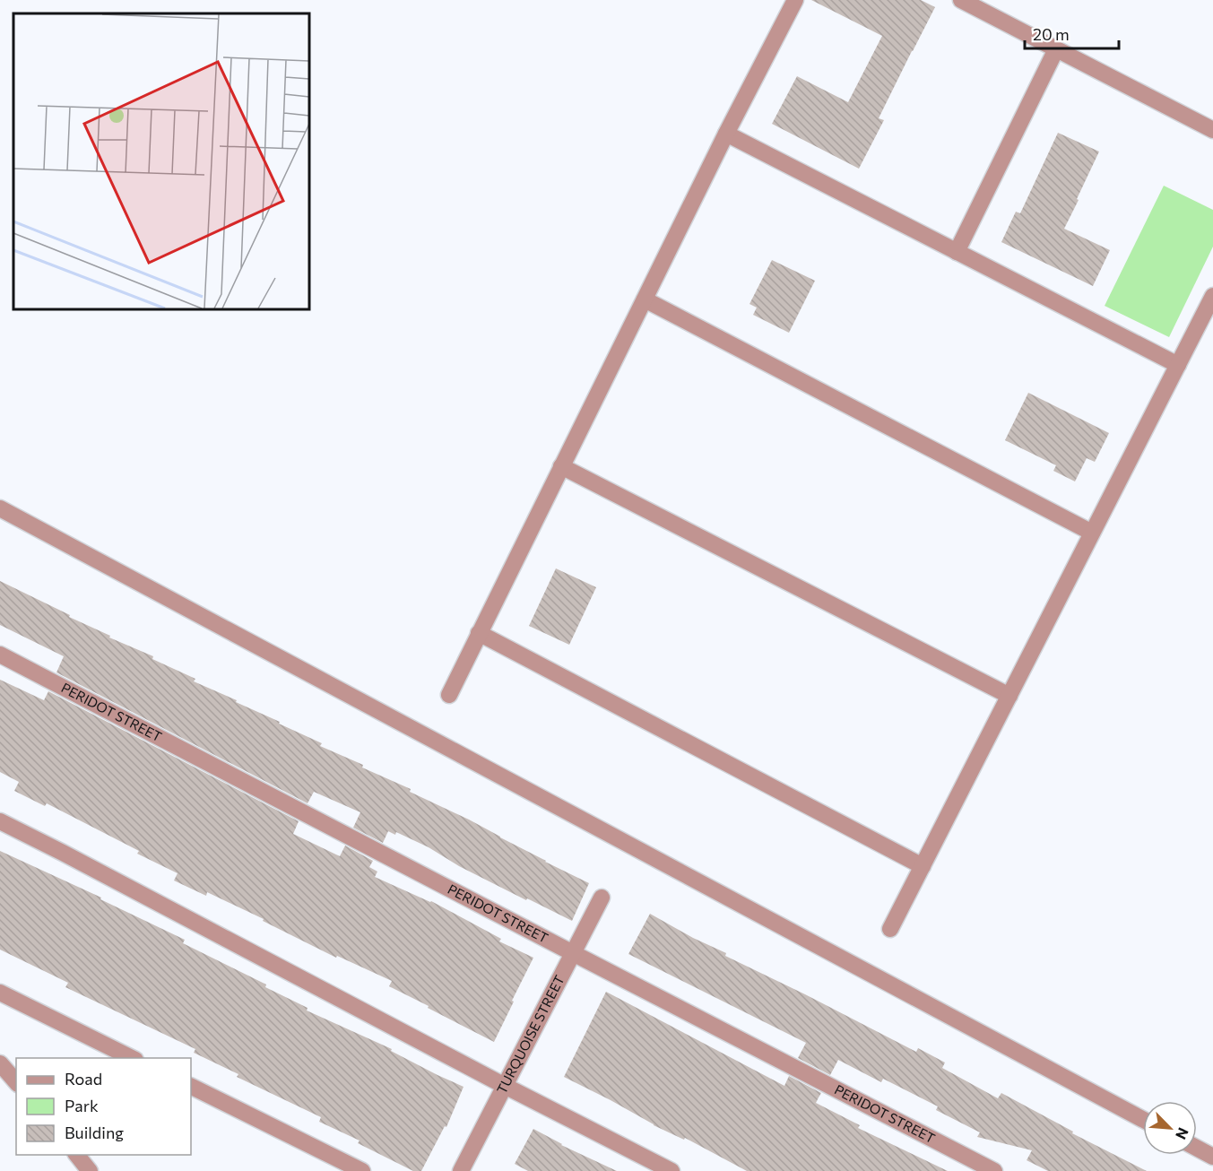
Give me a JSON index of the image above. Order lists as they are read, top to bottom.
{
  "streets": {
    "street": ["PERIDOT STREET", "TURQUOISE STREET"]
  },
  "crossings": [
    ["PERIDOT STREET", "TURQUOISE STREET"]
  ],
  "legend": ["Road", "Park", "Building"],
  "scale_bar": "20 m",
  "north": "bottom right"
}
